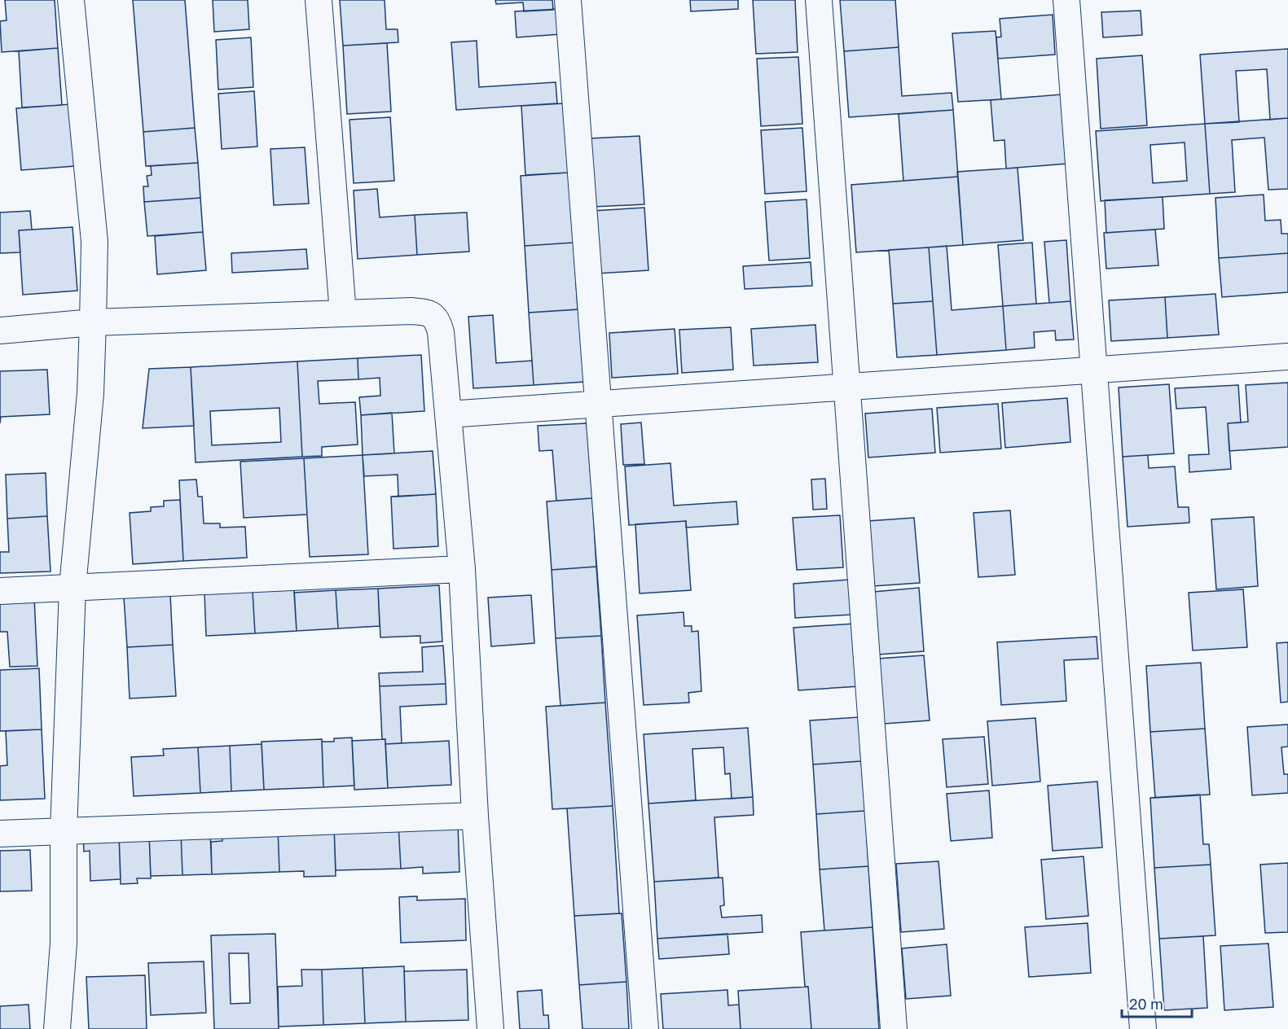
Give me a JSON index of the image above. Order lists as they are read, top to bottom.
{
  "scale_bar": "20 m"
}
